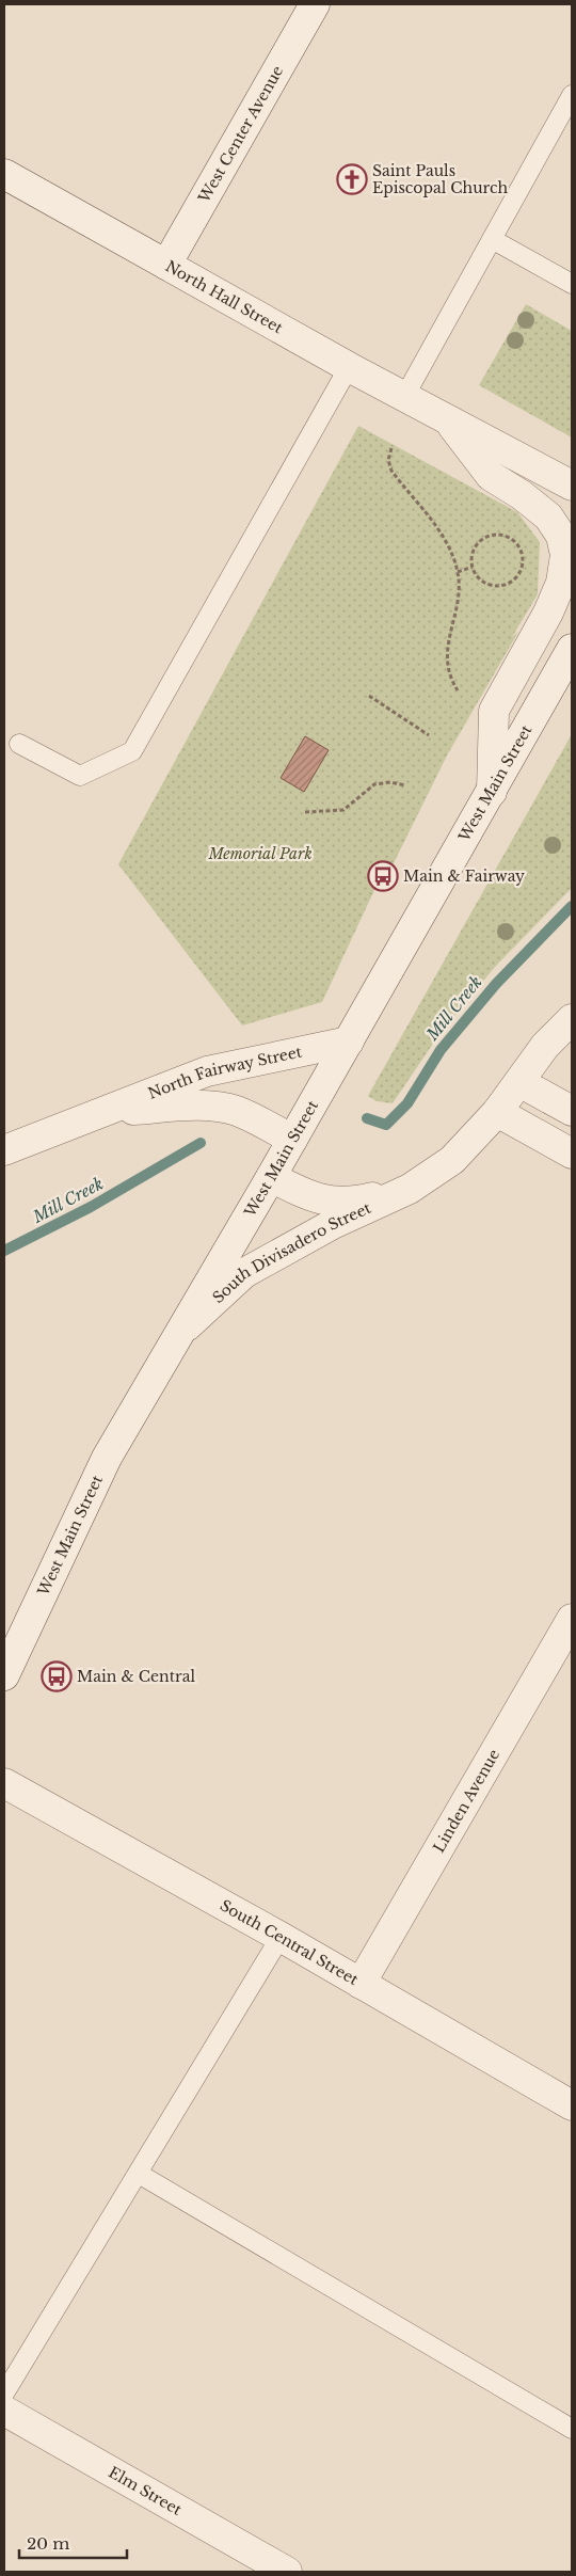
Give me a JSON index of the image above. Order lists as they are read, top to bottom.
{
  "streets": {
    "street": [
      "West Center Avenue",
      "North Hall Street",
      "West Main Street",
      "North Fairway Street",
      "South Divisadero Street",
      "Linden Avenue",
      "South Central Street",
      "Elm Street"
    ]
  },
  "crossings": [
    ["West Center Avenue", "North Hall Street"],
    ["North Hall Street", "West Main Street"],
    ["West Main Street", "North Fairway Street"],
    ["West Main Street", "South Divisadero Street"],
    ["Linden Avenue", "South Central Street"]
  ],
  "water": ["Mill Creek"],
  "parks": ["Memorial Park"],
  "places": {
    "church": ["Saint Pauls Episcopal Church"],
    "bus stop": ["Main & Fairway", "Main & Central"]
  },
  "scale_bar": "20 m"
}
